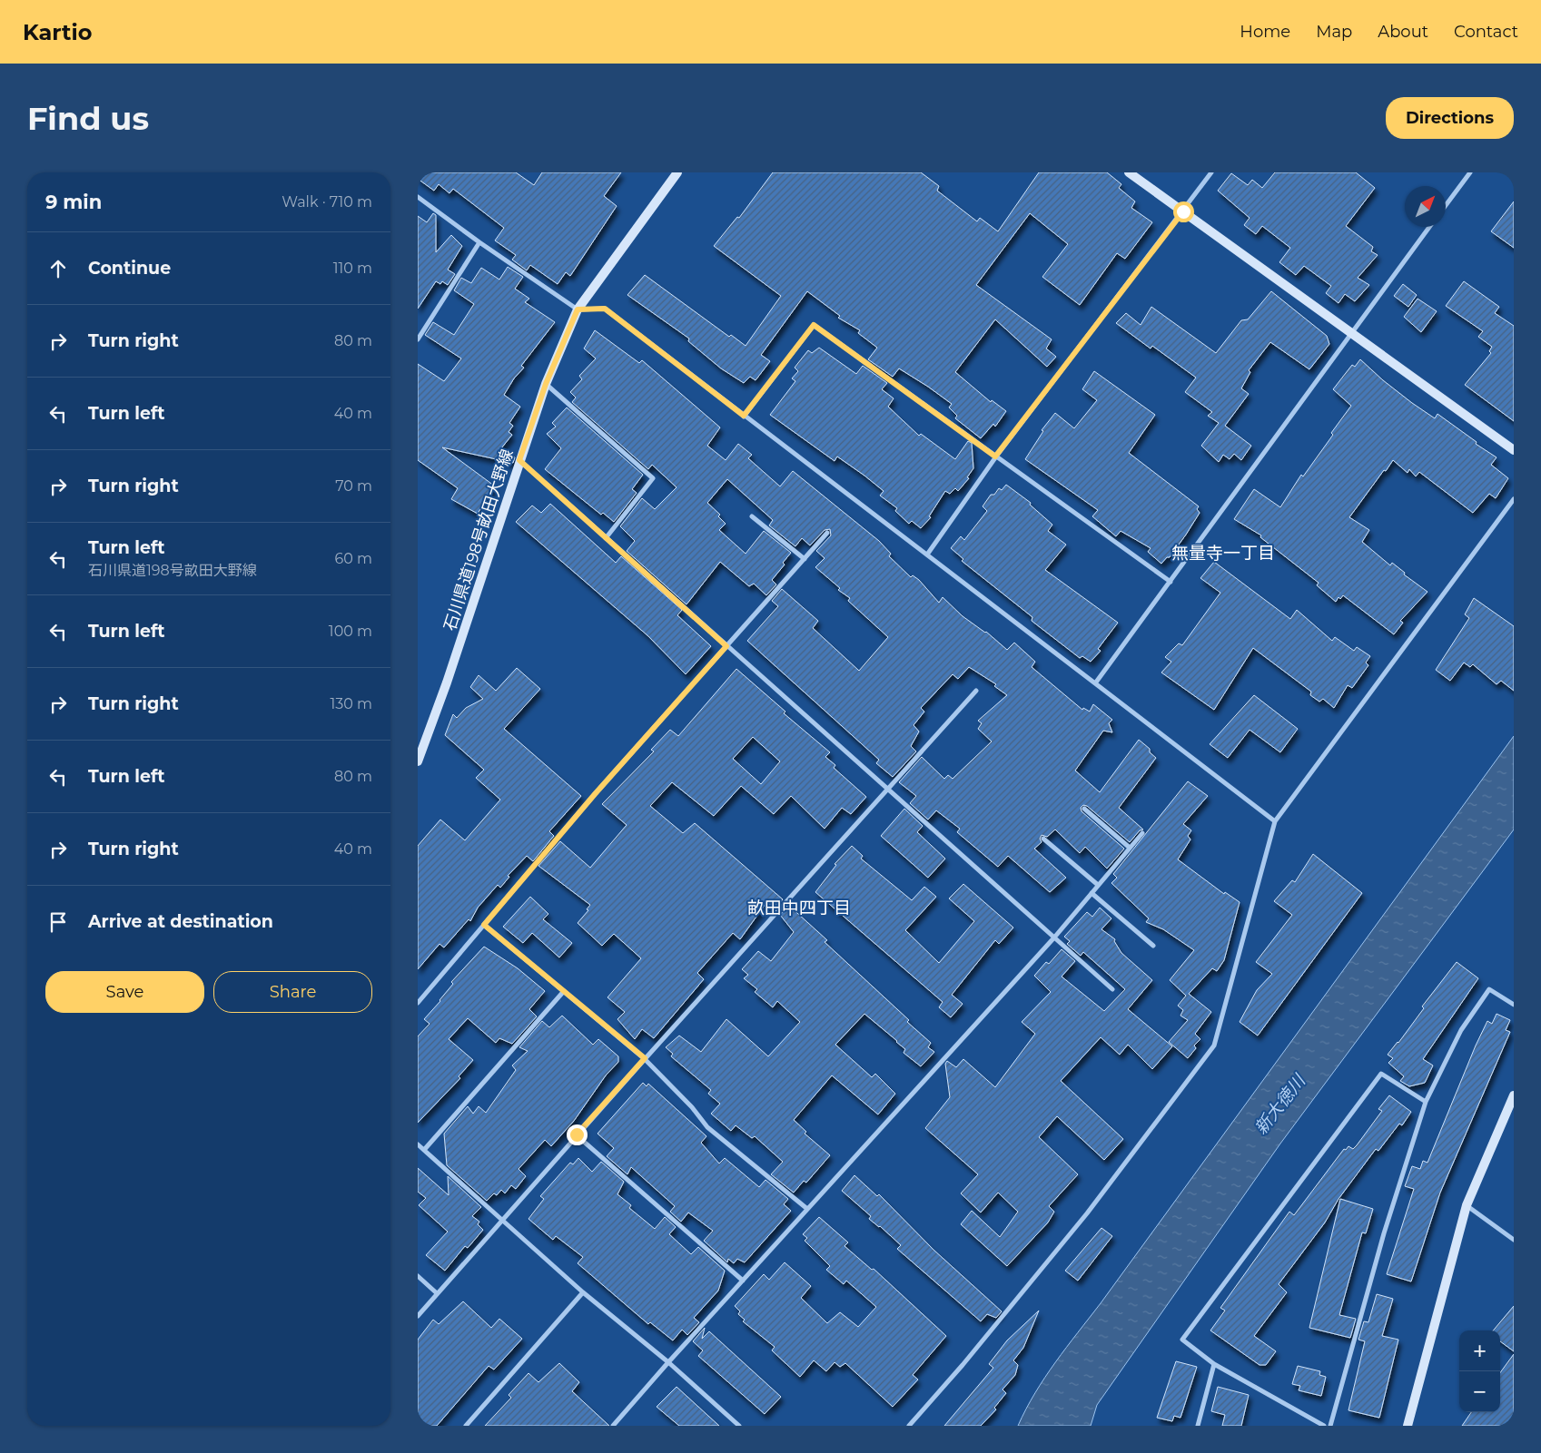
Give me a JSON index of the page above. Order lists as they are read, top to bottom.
{
  "streets": {
    "street": ["石川県道198号畝田大野線"]
  },
  "districts": ["無量寺一丁目", "畝田中四丁目"],
  "water": ["新大徳川"],
  "north": "top right",
  "page": {
    "header": "Kartio",
    "nav": [
      "Home",
      "Map",
      "About",
      "Contact"
    ],
    "buttons": [
      "Directions",
      ["Save", "Share"]
    ],
    "title": "Find us",
    "heading": ["9 min", "Walk · 710 m"],
    "list": [
      ["Continue", "110 m"],
      ["Turn right", "80 m"],
      ["Turn left", "40 m"],
      ["Turn right", "70 m"],
      ["Turn left", "石川県道198号畝田大野線", "60 m"],
      ["Turn left", "100 m"],
      ["Turn right", "130 m"],
      ["Turn left", "80 m"],
      ["Turn right", "40 m"],
      "Arrive at destination"
    ],
    "map_buttons": ["+", "−"]
  }
}
